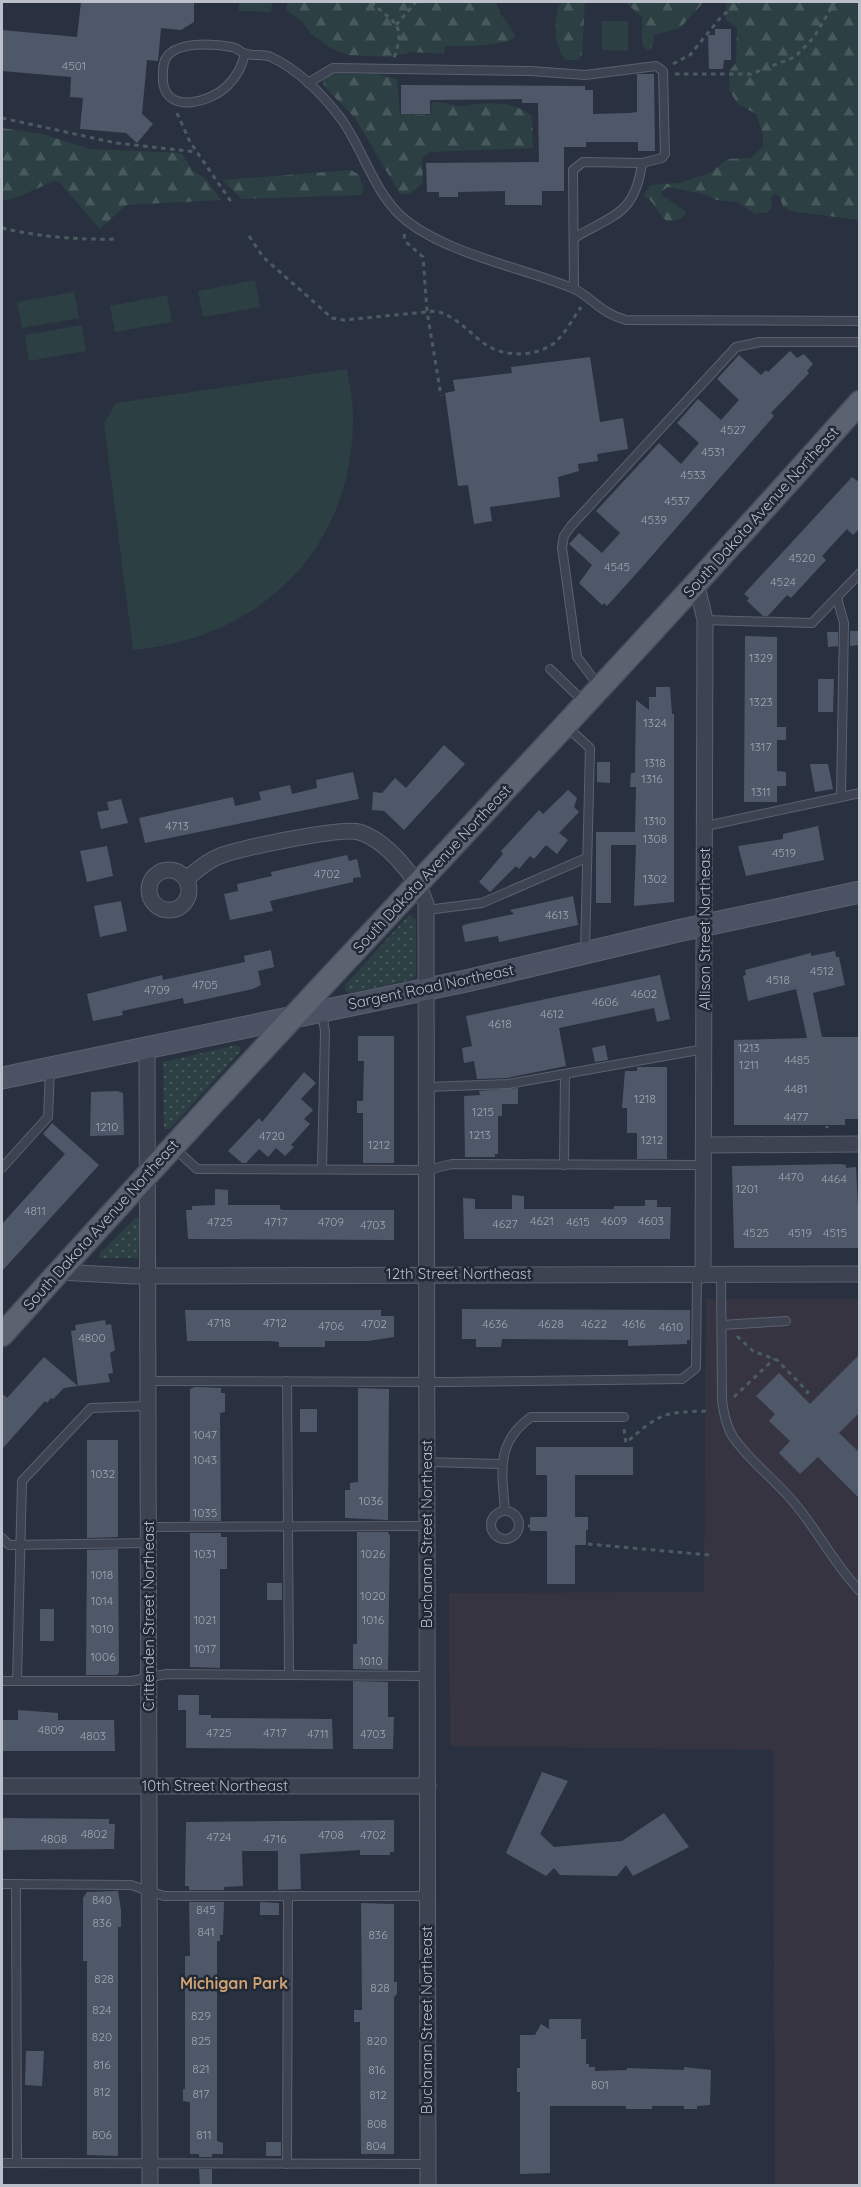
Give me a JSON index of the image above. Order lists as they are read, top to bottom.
{
  "streets": {
    "main road": ["South Dakota Avenue Northeast", "Sargent Road Northeast"],
    "street": [
      "Allison Street Northeast",
      "12th Street Northeast",
      "Buchanan Street Northeast",
      "Crittenden Street Northeast",
      "10th Street Northeast"
    ]
  },
  "crossings": [
    ["South Dakota Avenue Northeast", "Allison Street Northeast"],
    ["South Dakota Avenue Northeast", "Sargent Road Northeast"],
    ["South Dakota Avenue Northeast", "12th Street Northeast"],
    ["South Dakota Avenue Northeast", "Buchanan Street Northeast"],
    ["South Dakota Avenue Northeast", "Crittenden Street Northeast"],
    ["Allison Street Northeast", "Sargent Road Northeast"],
    ["Allison Street Northeast", "12th Street Northeast"],
    ["Sargent Road Northeast", "Buchanan Street Northeast"],
    ["Sargent Road Northeast", "Crittenden Street Northeast"],
    ["12th Street Northeast", "Buchanan Street Northeast"],
    ["12th Street Northeast", "Crittenden Street Northeast"],
    ["Buchanan Street Northeast", "10th Street Northeast"],
    ["Crittenden Street Northeast", "10th Street Northeast"]
  ],
  "districts": ["Michigan Park"],
  "house_numbers": [
    "4501",
    "4527",
    "4531",
    "4533",
    "4537",
    "4539",
    "4520",
    "4545",
    "4524",
    "1329",
    "1323",
    "1324",
    "1317",
    "1318",
    "1316",
    "1311",
    "1310",
    "4713",
    "1308",
    "4519",
    "4702",
    "1302",
    "4613",
    "4512",
    "4518",
    "4705",
    "4709",
    "4602",
    "4606",
    "4612",
    "4618",
    "1213",
    "4485",
    "1211",
    "4481",
    "1218",
    "1215",
    "4477",
    "1210",
    "1213",
    "4720",
    "1212",
    "1212",
    "4470",
    "4464",
    "1201",
    "4811",
    "4621",
    "4609",
    "4603",
    "4725",
    "4717",
    "4709",
    "4615",
    "4627",
    "4703",
    "4525",
    "4519",
    "4515",
    "4718",
    "4712",
    "4702",
    "4636",
    "4628",
    "4622",
    "4616",
    "4706",
    "4610",
    "4800",
    "1047",
    "1043",
    "1032",
    "1036",
    "1035",
    "1031",
    "1026",
    "1018",
    "1020",
    "1014",
    "1021",
    "1016",
    "1010",
    "1017",
    "1006",
    "1010",
    "4809",
    "4725",
    "4717",
    "4711",
    "4703",
    "4803",
    "4802",
    "4708",
    "4702",
    "4724",
    "4808",
    "4716",
    "840",
    "845",
    "836",
    "841",
    "836",
    "828",
    "828",
    "824",
    "829",
    "820",
    "825",
    "820",
    "816",
    "821",
    "816",
    "801",
    "812",
    "817",
    "812",
    "808",
    "806",
    "811",
    "804"
  ]
}
